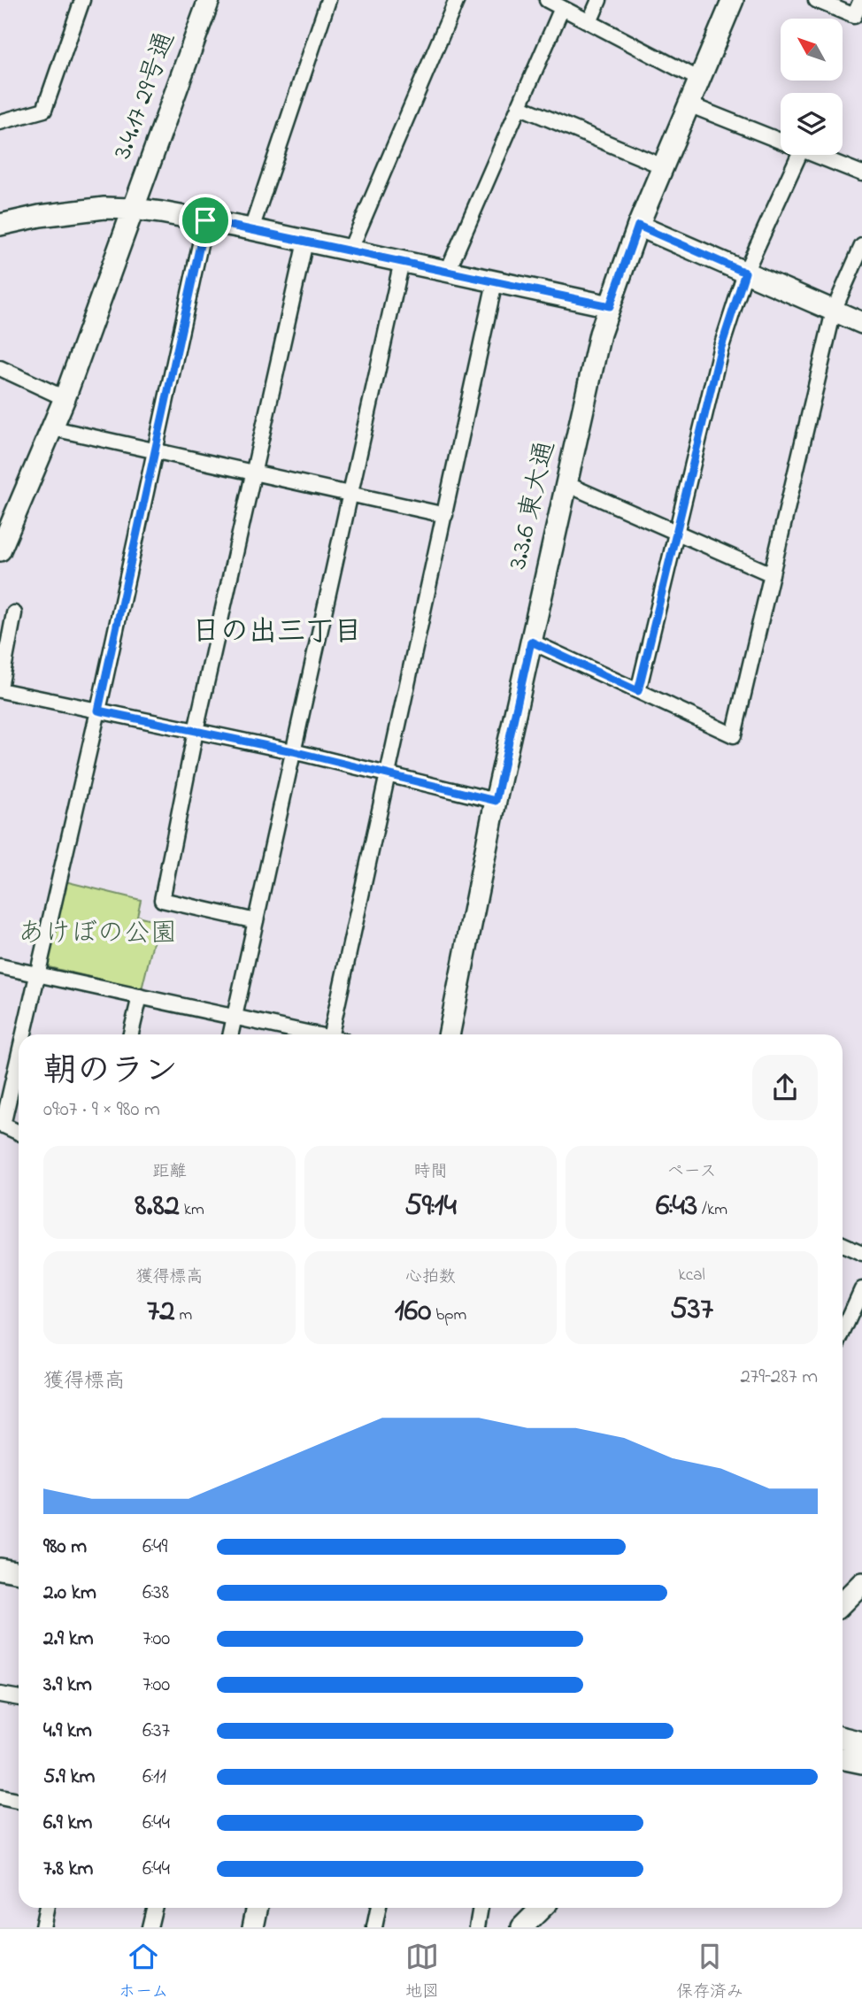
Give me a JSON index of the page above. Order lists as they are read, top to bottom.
{
  "streets": {
    "street": ["3.4.17 29号通", "3.3.6 東大通"]
  },
  "districts": ["日の出三丁目"],
  "parks": ["あけぼの公園"],
  "north": "top left",
  "page": {
    "heading": ["朝のラン", "09:07 · 9 × 980 m"],
    "stats": [
      ["距離", "8.82 km"],
      ["時間", "59:14"],
      ["ペース", "6:43 /km"],
      ["獲得標高", "72 m"],
      ["心拍数", "160 bpm"],
      ["kcal", "537"]
    ],
    "chart": ["獲得標高", "279–287 m"],
    "list": [
      {
        "name": "980 m",
        "note": "6:49"
      },
      {
        "name": "2.0 km",
        "note": "6:38"
      },
      {
        "name": "2.9 km",
        "note": "7:00"
      },
      {
        "name": "3.9 km",
        "note": "7:00"
      },
      {
        "name": "4.9 km",
        "note": "6:37"
      },
      {
        "name": "5.9 km",
        "note": "6:11"
      },
      {
        "name": "6.9 km",
        "note": "6:44"
      },
      {
        "name": "7.8 km",
        "note": "6:44"
      }
    ],
    "tabs": ["ホーム", "地図", "保存済み"]
  }
}
